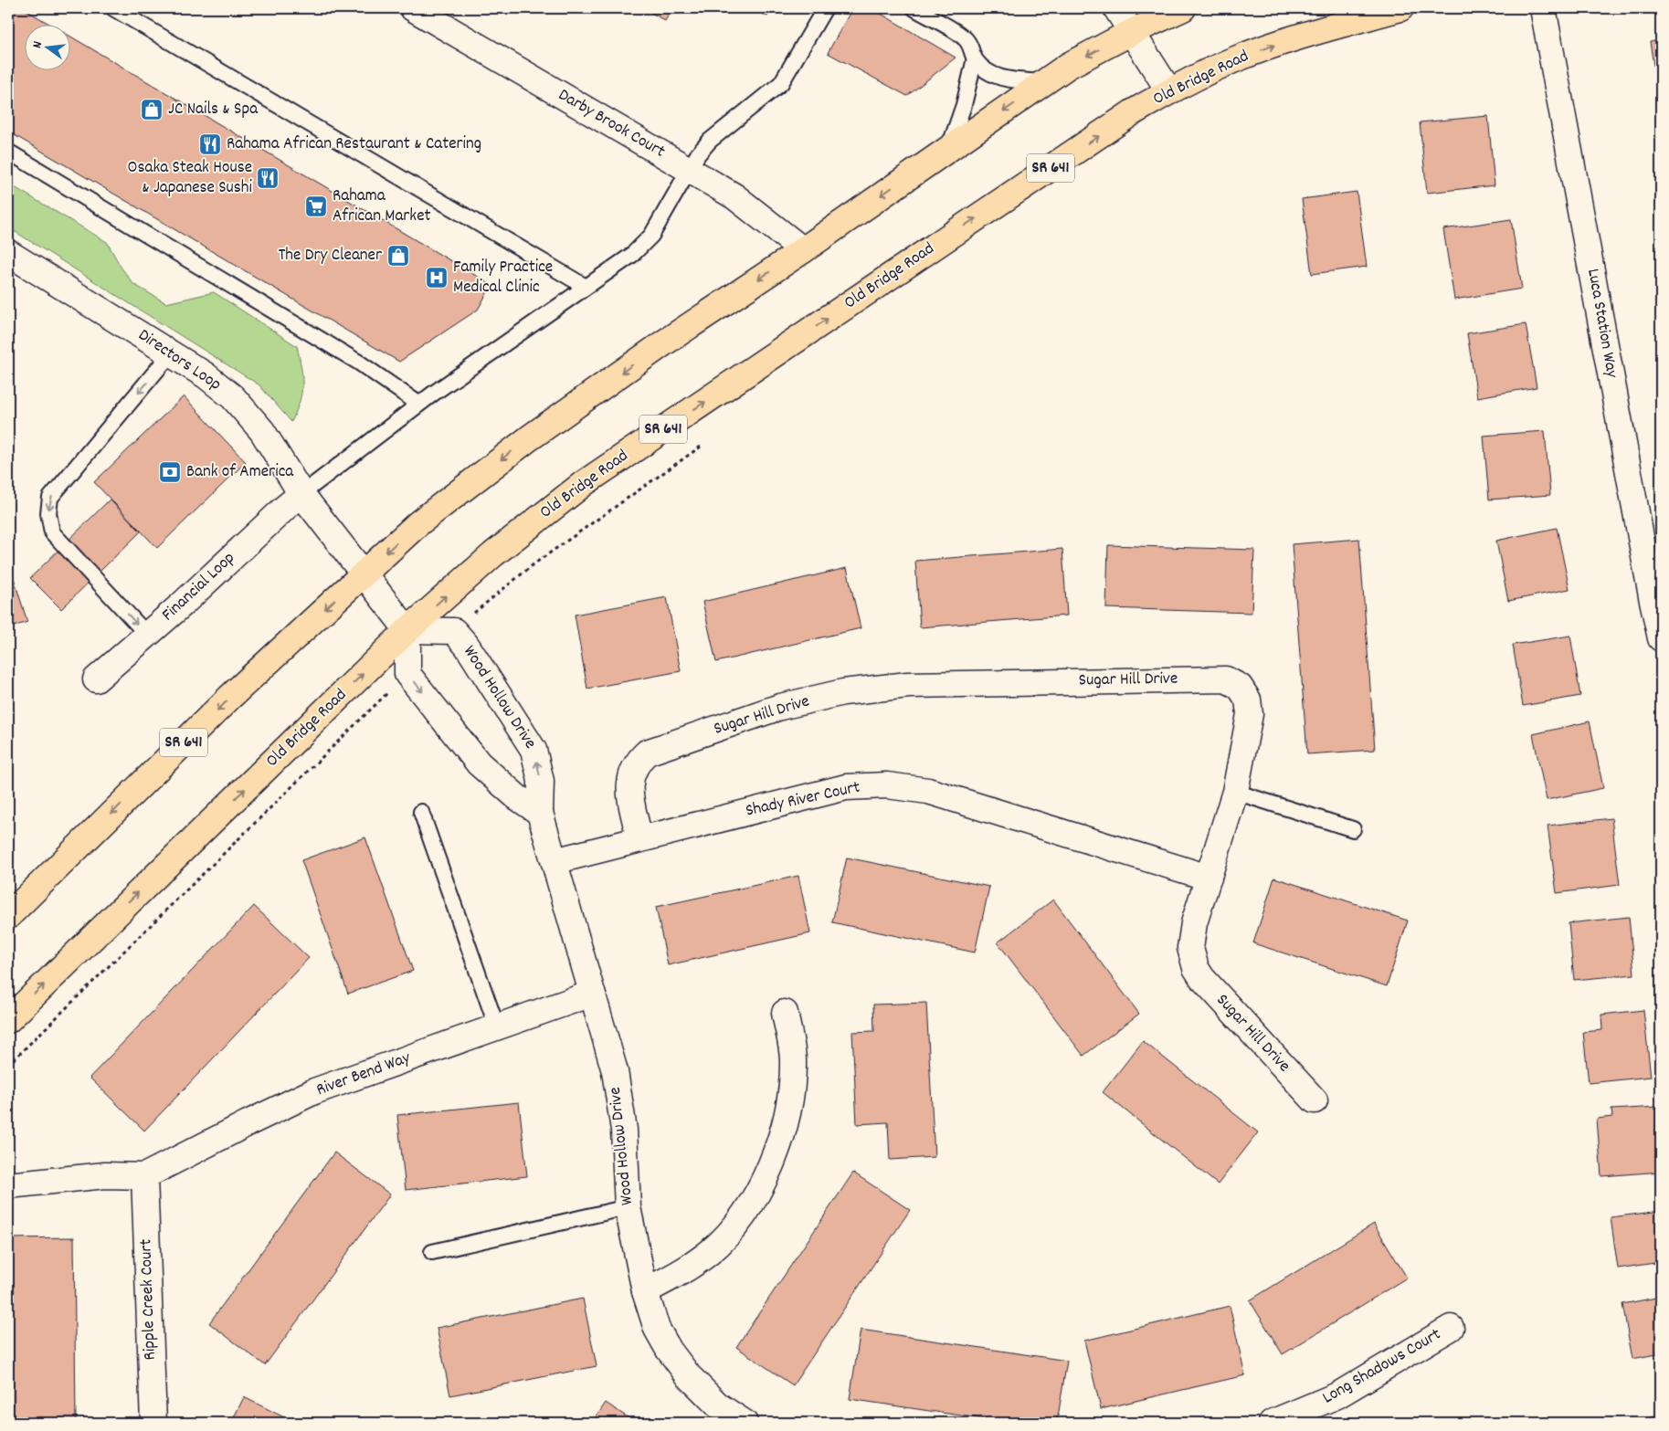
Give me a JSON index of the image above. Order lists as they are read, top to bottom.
{
  "streets": {
    "main road": ["Old Bridge Road", "SR 641"],
    "street": [
      "Darby Brook Court",
      "Luca Station Way",
      "Directors Loop",
      "Financial Loop",
      "Sugar Hill Drive",
      "Wood Hollow Drive",
      "Shady River Court",
      "River Bend Way",
      "Ripple Creek Court",
      "Long Shadows Court"
    ]
  },
  "crossings": [
    ["Old Bridge Road", "Wood Hollow Drive"],
    ["Darby Brook Court", "SR 641"],
    ["SR 641", "Directors Loop"],
    ["Directors Loop", "Financial Loop"],
    ["Sugar Hill Drive", "Shady River Court"],
    ["Wood Hollow Drive", "Shady River Court"],
    ["Wood Hollow Drive", "River Bend Way"],
    ["River Bend Way", "Ripple Creek Court"]
  ],
  "places": {
    "shop": ["JC Nails & Spa", "The Dry Cleaner"],
    "restaurant": ["Rahama African Restaurant & Catering", "Osaka Steak House & Japanese Sushi"],
    "supermarket": ["Rahama African Market"],
    "hospital": ["Family Practice Medical Clinic"],
    "bank": ["Bank of America"]
  },
  "north": "left"
}
